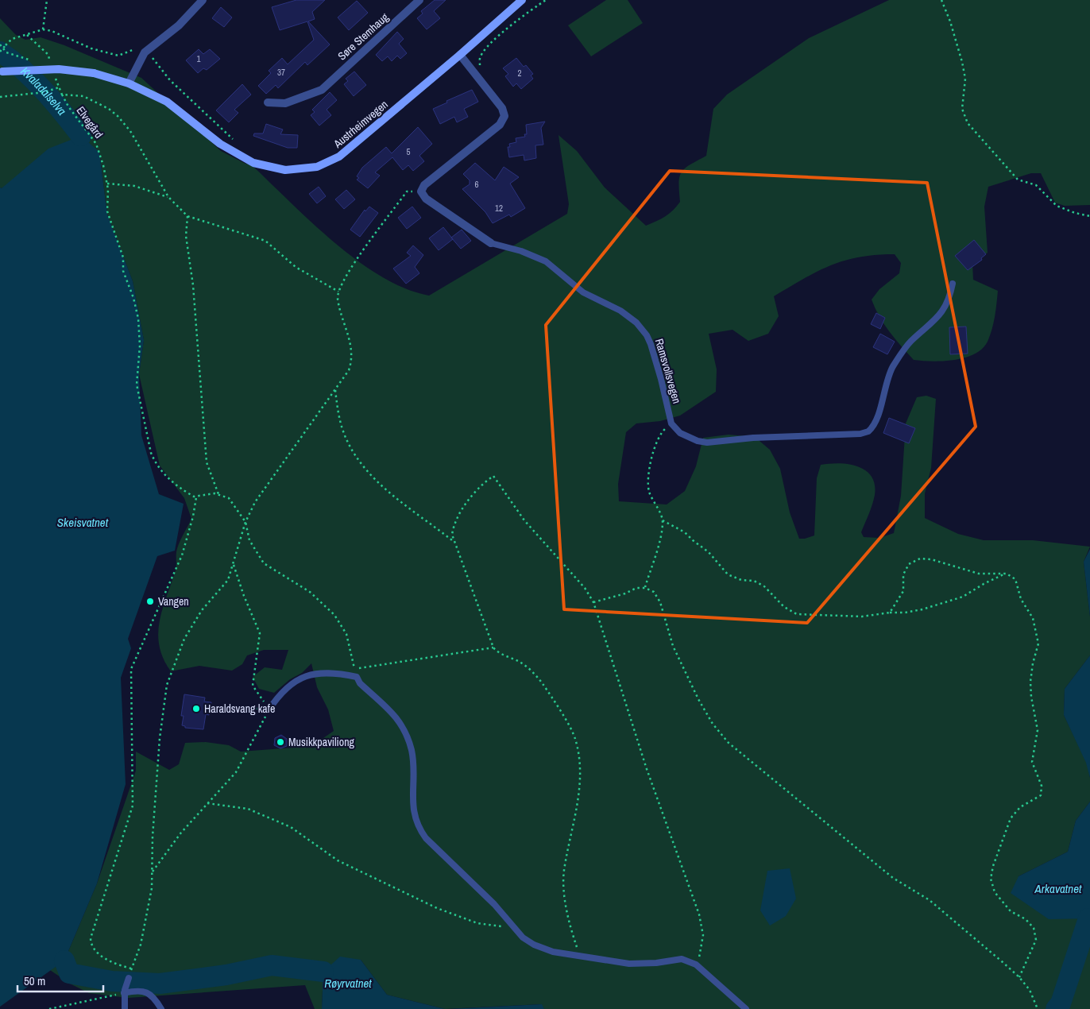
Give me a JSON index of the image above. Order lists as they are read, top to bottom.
{
  "streets": {
    "main road": ["Austrheimvegen"],
    "street": ["Søre Stemhaug", "Ramsvollsvegen"],
    "path": ["Elvegård"]
  },
  "water": [
    "Kvaladalselva",
    "Skeisvatnet",
    "Arkavatnet",
    "Røyrvatnet"
  ],
  "places": ["Vangen", "Haraldsvang kafe", "Musikkpaviliong"],
  "house_numbers": [
    "1",
    "37",
    "2",
    "5",
    "6",
    "12"
  ],
  "scale_bar": "50 m"
}
